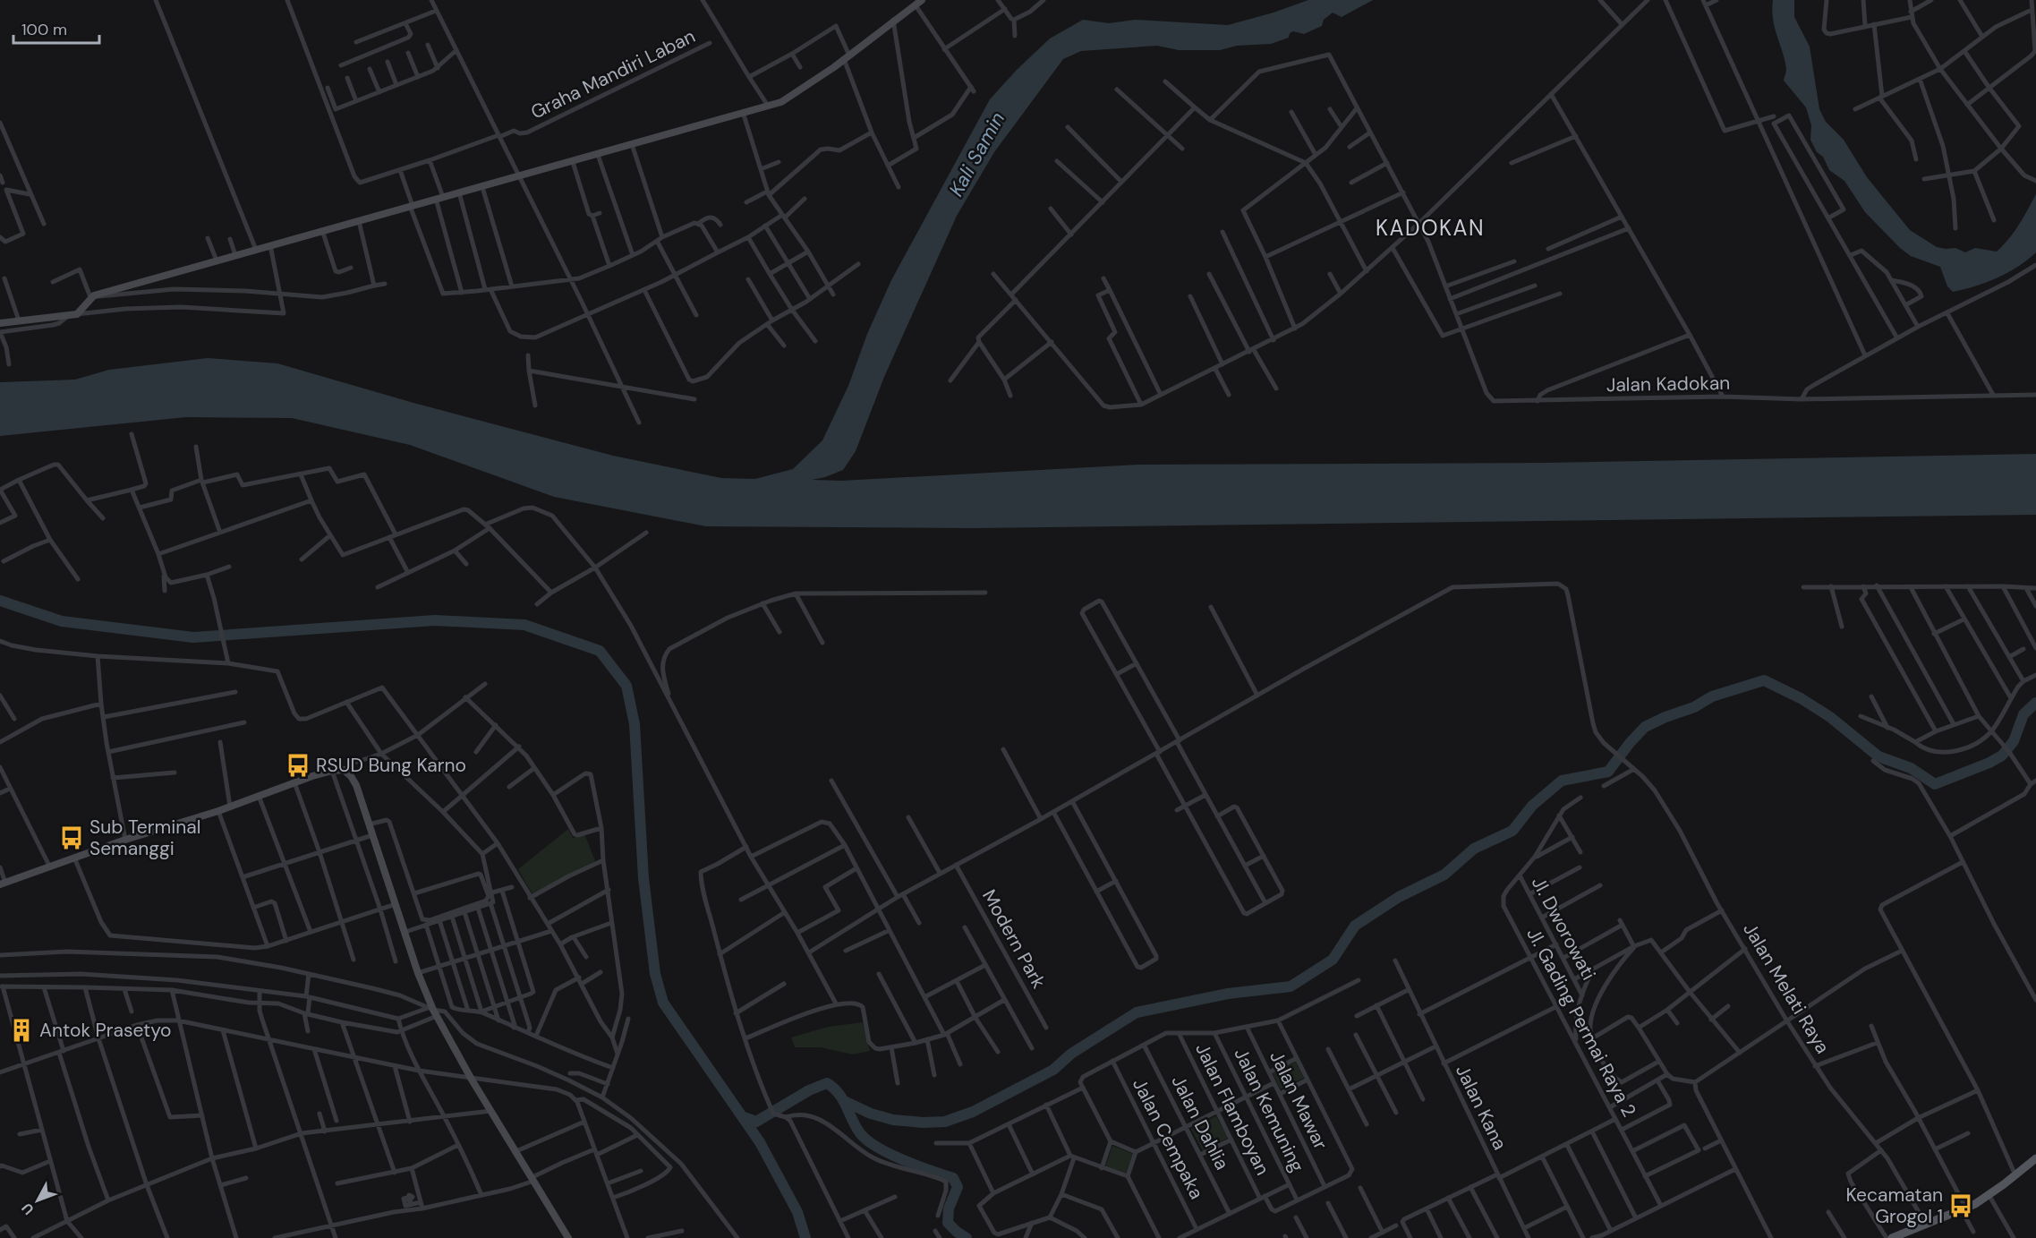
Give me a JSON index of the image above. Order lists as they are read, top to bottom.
{
  "streets": {
    "street": [
      "Graha Mandiri Laban",
      "Jalan Kadokan",
      "Jl. Dworowati",
      "Modern Park",
      "Jalan Melati Raya",
      "Jl. Gading Permai Raya 2",
      "Jalan Mawar",
      "Jalan Kana",
      "Jalan Flamboyan",
      "Jalan Kemuning",
      "Jalan Dahlia",
      "Jalan Cempaka"
    ]
  },
  "crossings": [
    ["Jl. Dworowati", "Jl. Gading Permai Raya 2"]
  ],
  "districts": ["KADOKAN"],
  "water": ["Kali Samin"],
  "places": {
    "bus stop": ["RSUD Bung Karno", "Sub Terminal Semanggi", "Kecamatan Grogol 1"],
    "building": ["Antok Prasetyo"]
  },
  "scale_bar": "100 m",
  "north": "bottom left"
}
